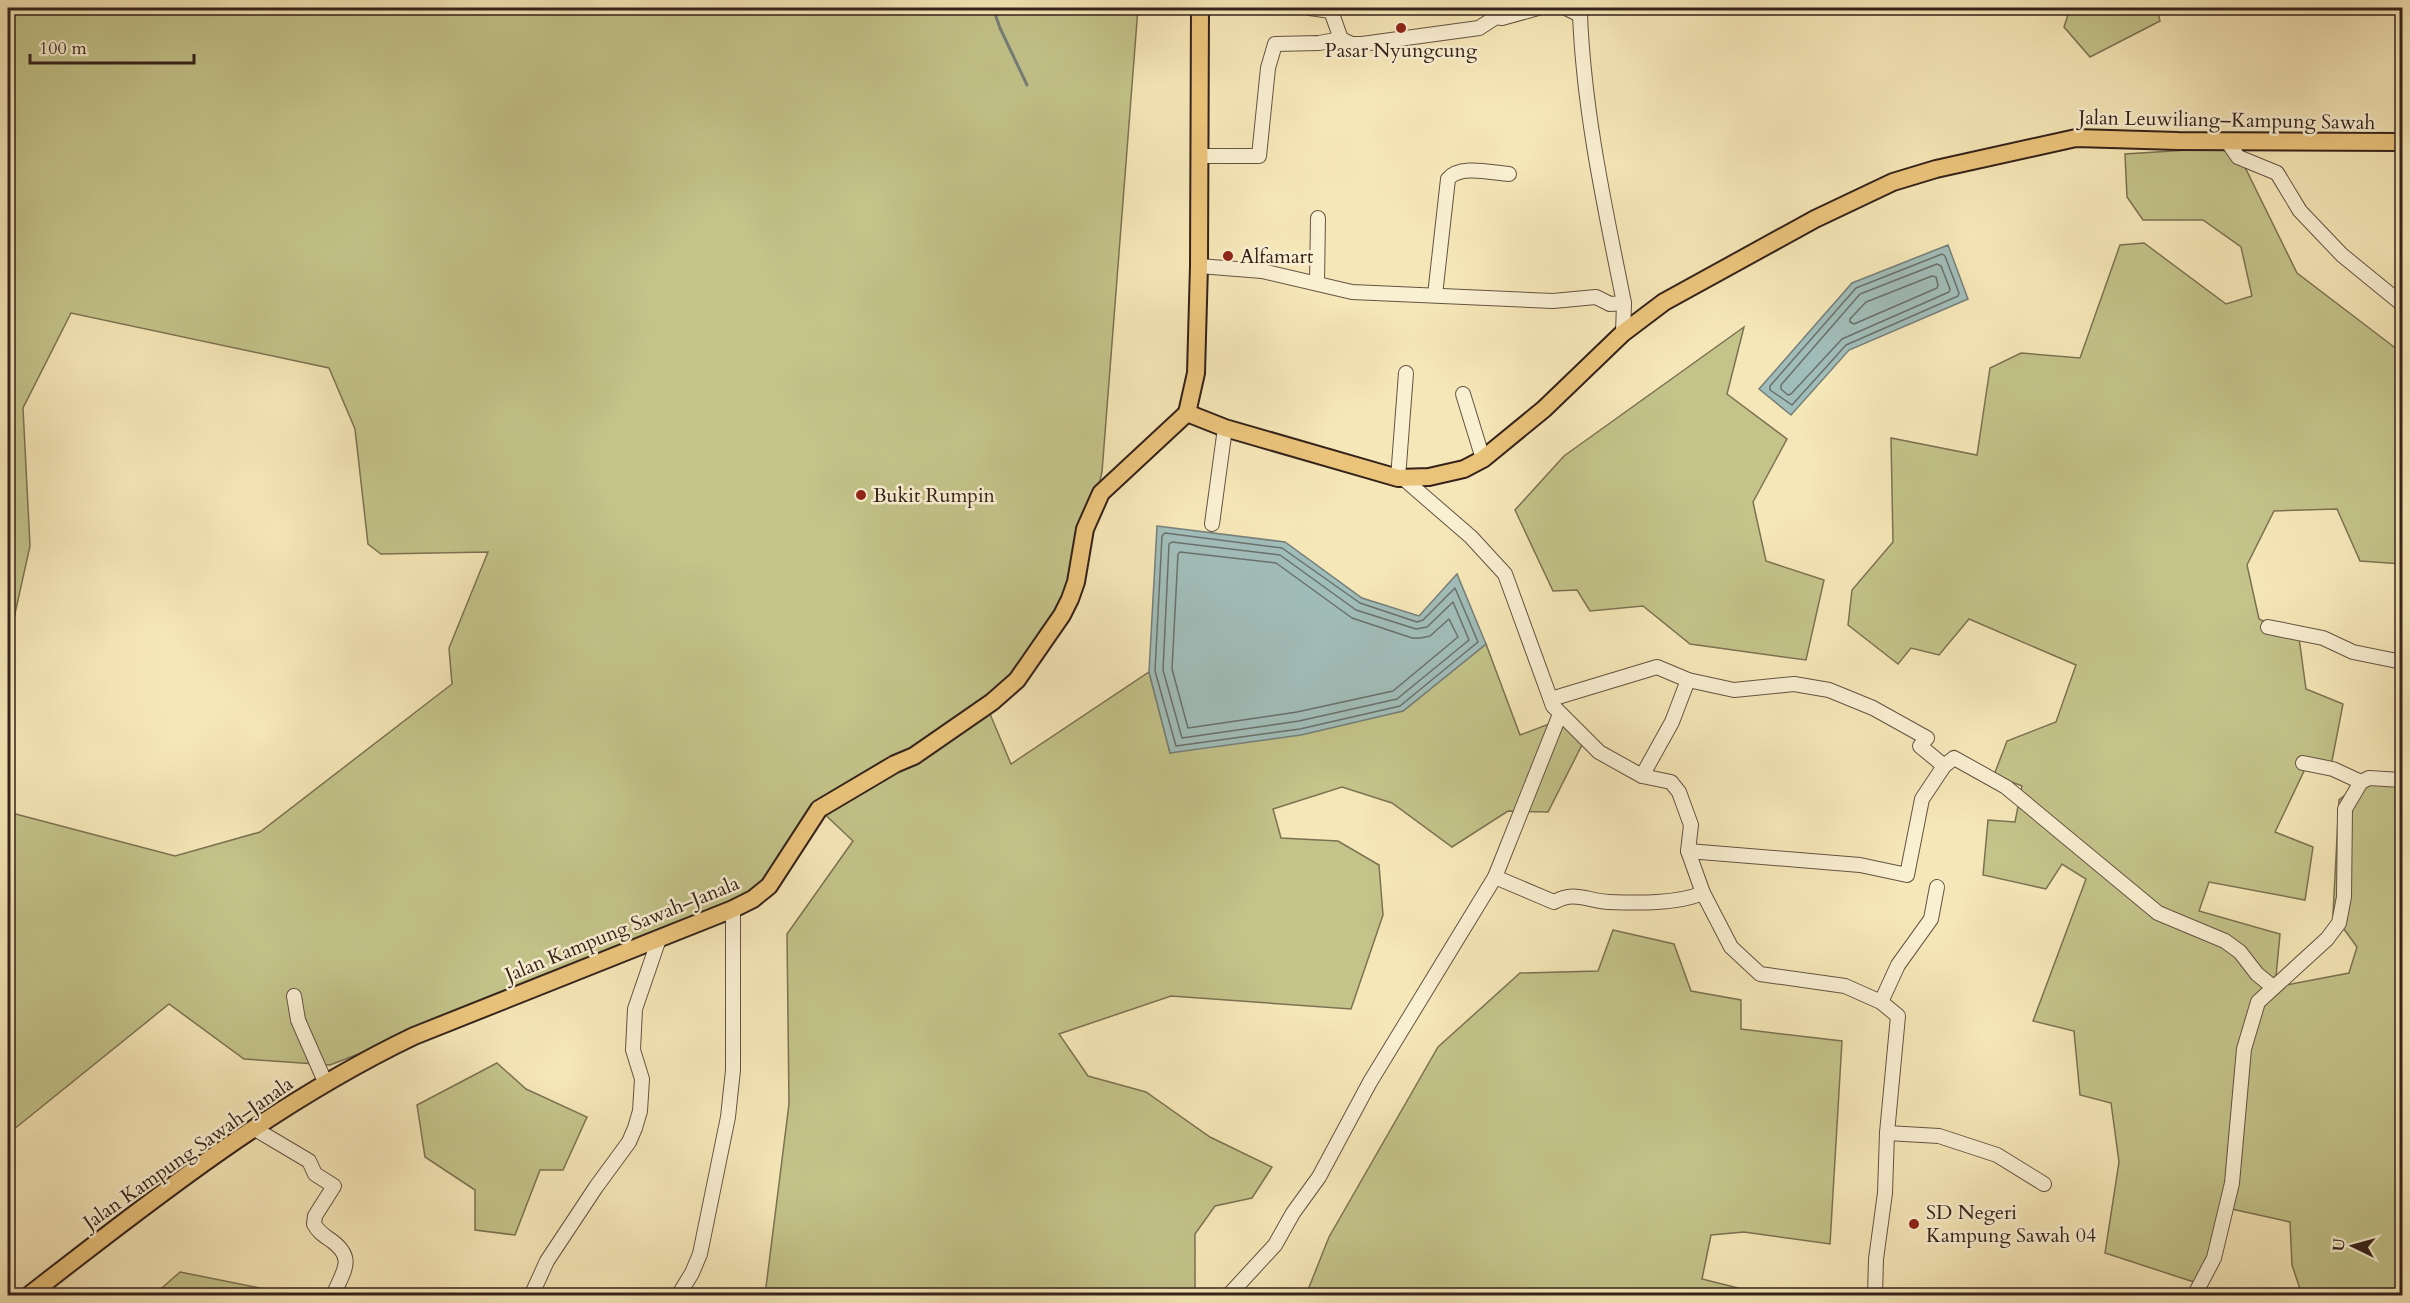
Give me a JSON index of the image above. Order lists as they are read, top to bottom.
{
  "streets": {
    "main road": ["Jalan Leuwiliang–Kampung Sawah", "Jalan Kampung Sawah–Janala"]
  },
  "crossings": [
    ["Jalan Leuwiliang–Kampung Sawah", "Jalan Kampung Sawah–Janala"]
  ],
  "places": [
    "Pasar Nyungcung",
    "Alfamart",
    "Bukit Rumpin",
    "SD Negeri Kampung Sawah 04"
  ],
  "scale_bar": "100 m",
  "north": "left"
}
